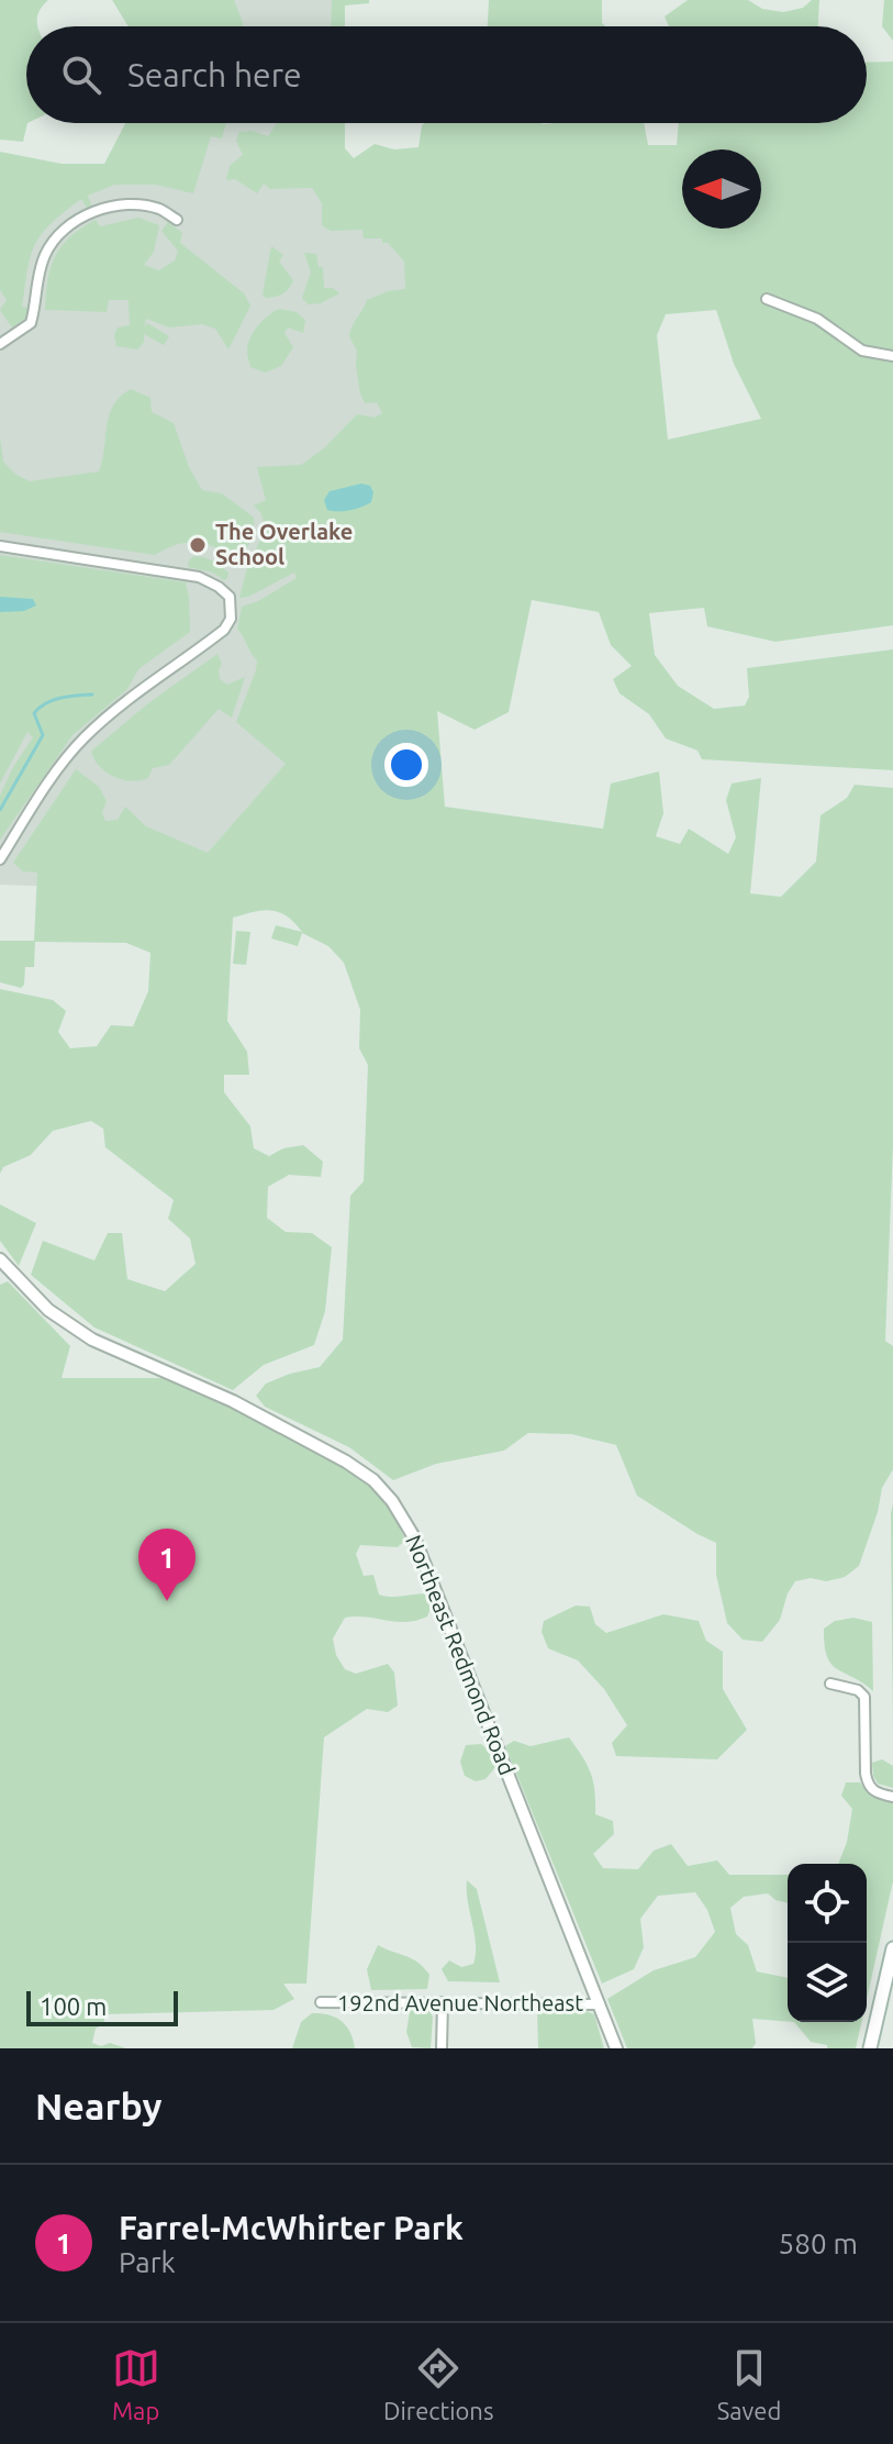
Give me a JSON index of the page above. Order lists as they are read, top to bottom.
{
  "streets": {
    "street": ["Northeast Redmond Road", "192nd Avenue Northeast"]
  },
  "crossings": [
    ["Northeast Redmond Road", "192nd Avenue Northeast"]
  ],
  "places": ["The Overlake School"],
  "scale_bar": "100 m",
  "north": "left",
  "page": {
    "search": "Search here",
    "pins": "1",
    "scale": "100 m",
    "heading": "Nearby",
    "list": [
      {
        "mark": "1",
        "name": "Farrel-McWhirter Park",
        "note": "Park",
        "value": "580 m"
      }
    ],
    "nav": ["Map", "Directions", "Saved"]
  }
}
